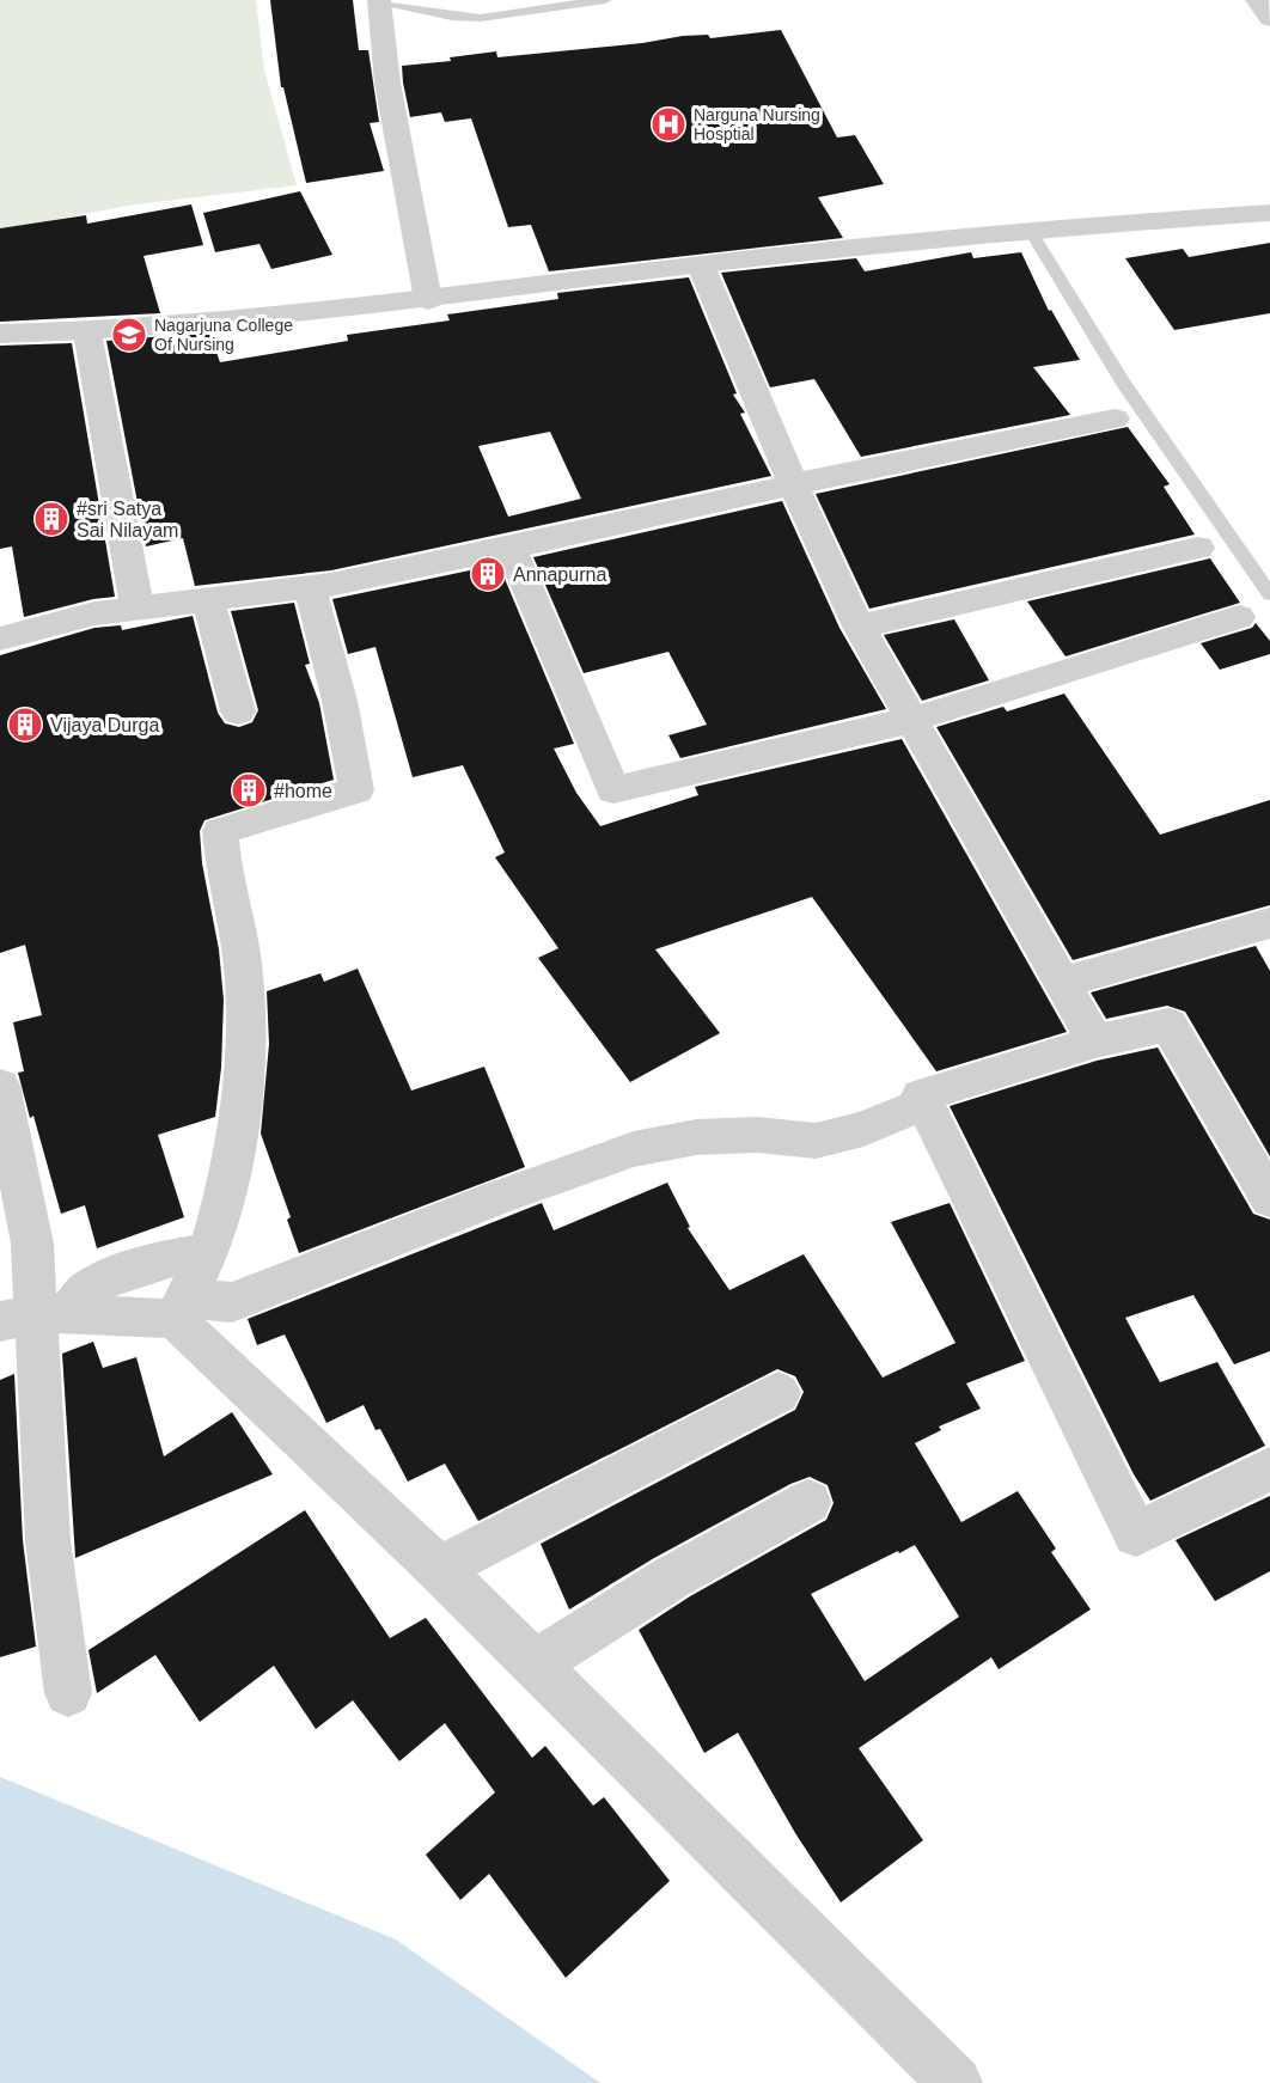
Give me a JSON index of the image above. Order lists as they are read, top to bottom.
{
  "places": {
    "hospital": ["Narguna Nursing Hosptial"],
    "school or university": ["Nagarjuna College Of Nursing"],
    "building": [
      "#sri Satya Sai Nilayam",
      "Annapurna",
      "Vijaya Durga",
      "#home"
    ]
  }
}
